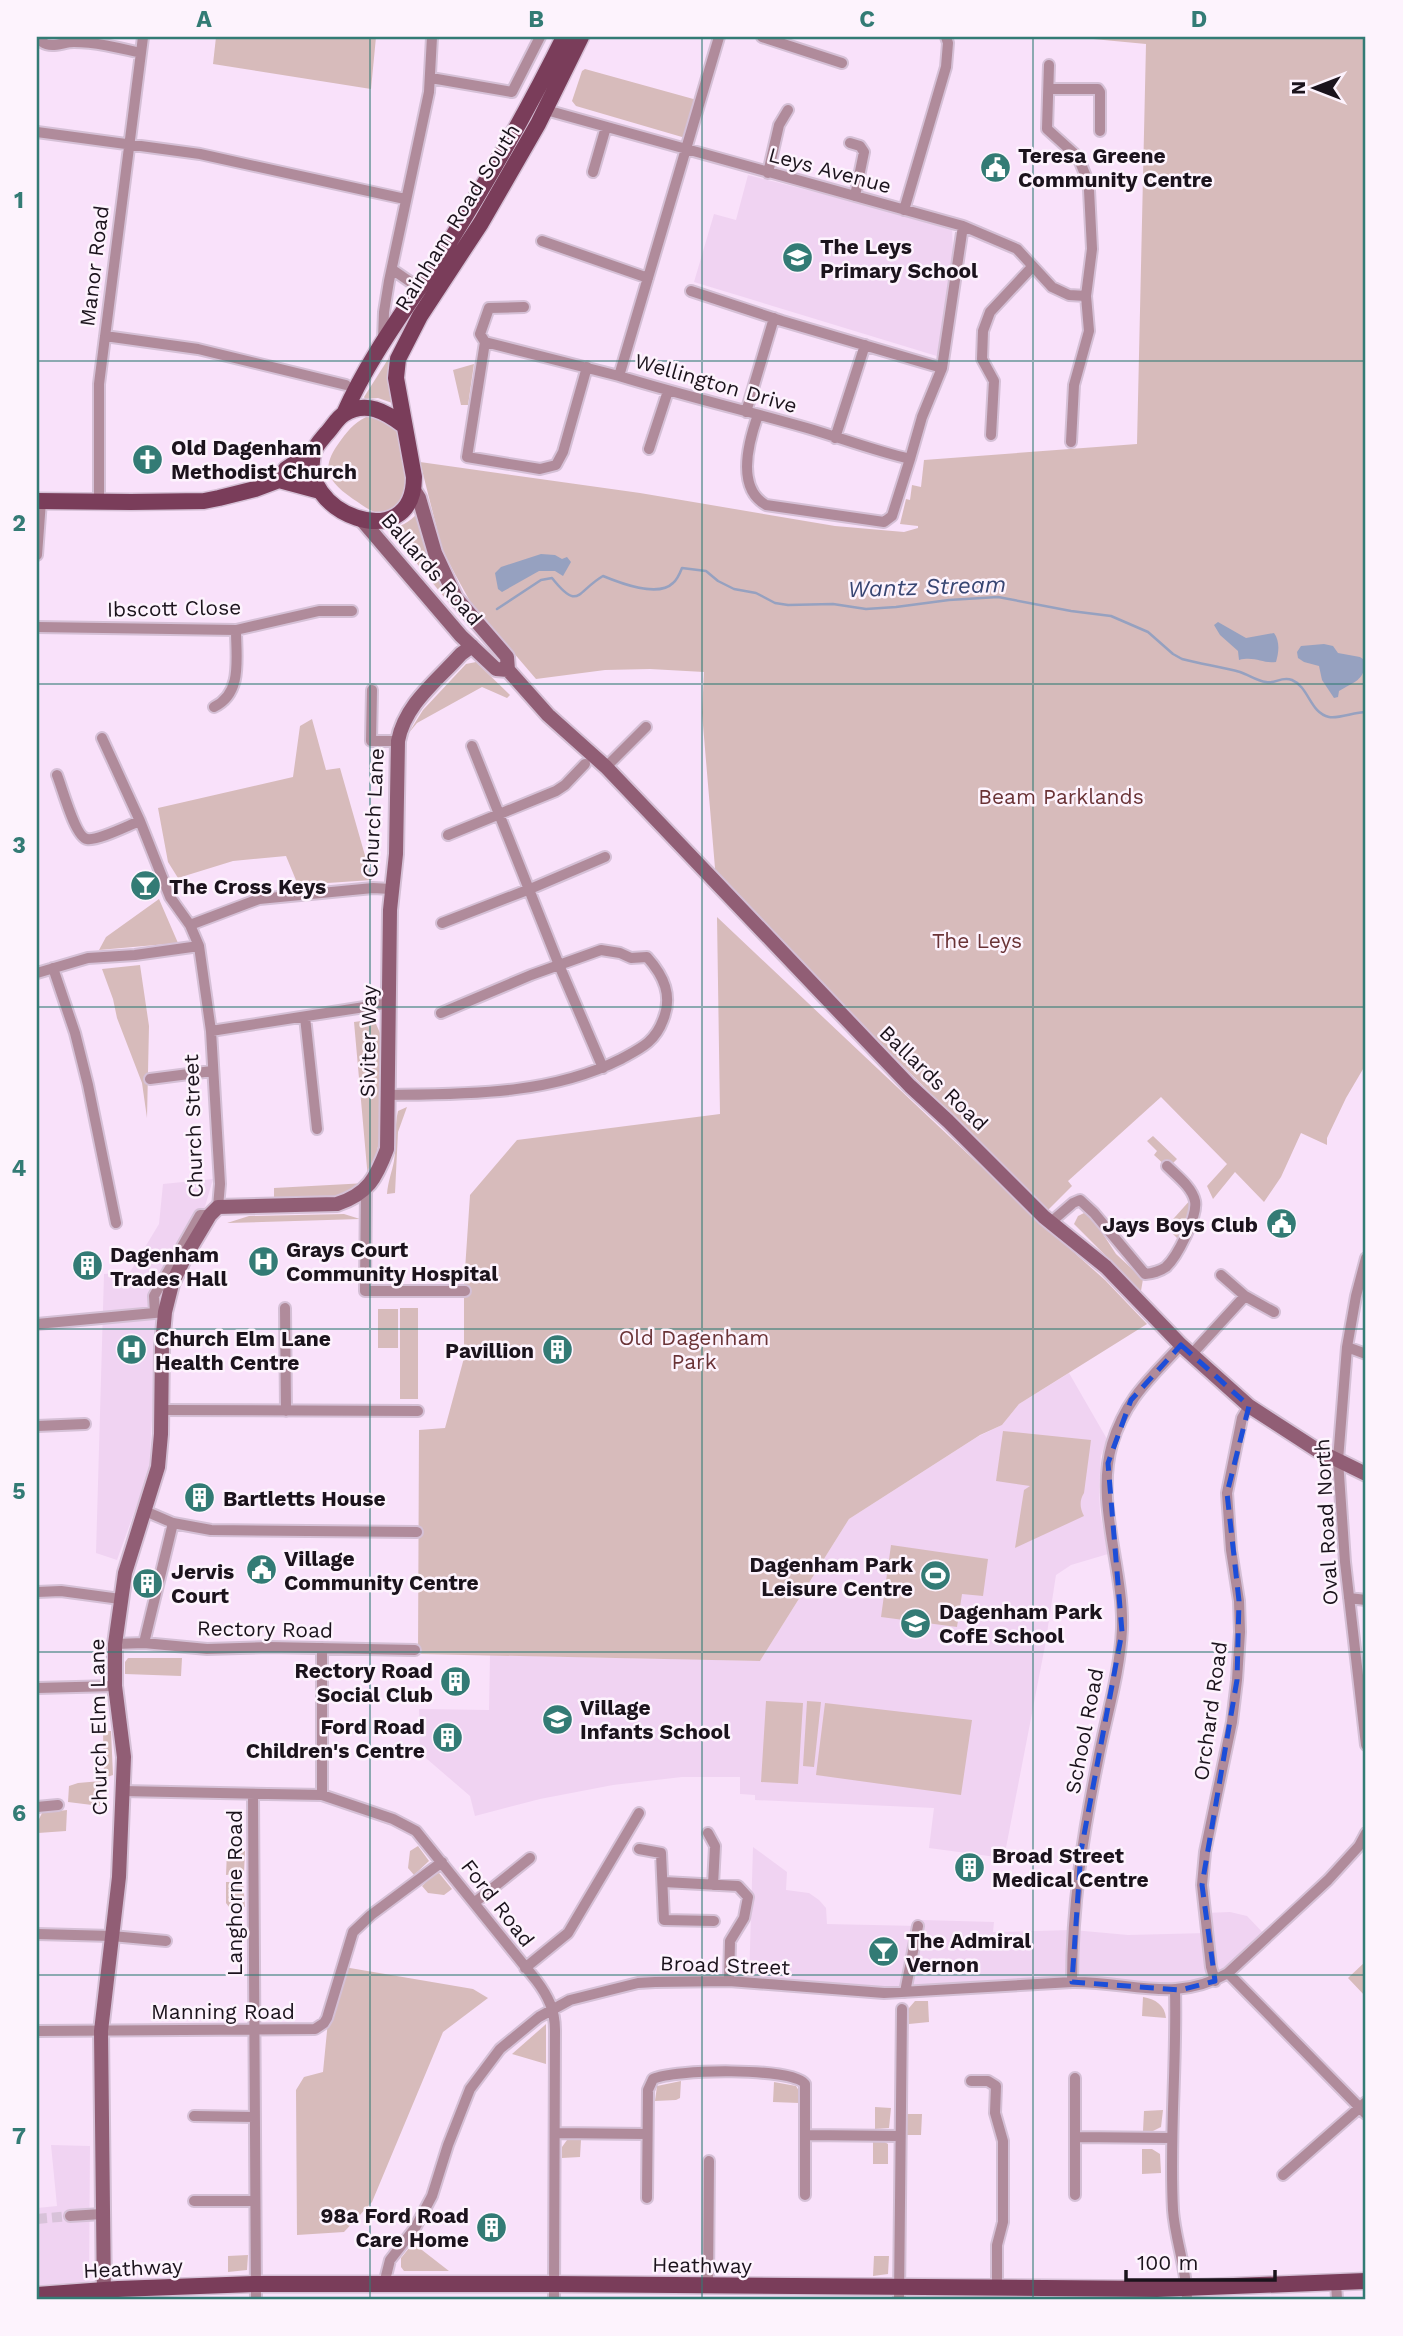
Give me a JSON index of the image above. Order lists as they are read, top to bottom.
{
  "streets": {
    "main road": ["Rainham Road South", "Heathway"],
    "street": [
      "Leys Avenue",
      "Manor Road",
      "Wellington Drive",
      "Ballards Road",
      "Ibscott Close",
      "Church Lane",
      "Siviter Way",
      "Church Street",
      "Oval Road North",
      "Rectory Road",
      "Orchard Road",
      "Church Elm Lane",
      "School Road",
      "Langhorne Road",
      "Ford Road",
      "Broad Street",
      "Manning Road"
    ]
  },
  "crossings": [
    ["Leys Avenue", "Rainham Road South"],
    ["Leys Avenue", "Wellington Drive"],
    ["Rainham Road South", "Ballards Road"],
    ["Ballards Road", "Church Lane"],
    ["Ballards Road", "Oval Road North"],
    ["Ballards Road", "Orchard Road"],
    ["Ballards Road", "School Road"],
    ["Church Lane", "Siviter Way"],
    ["Church Lane", "Church Street"],
    ["Church Street", "Church Elm Lane"],
    ["Rectory Road", "Church Elm Lane"],
    ["Orchard Road", "Broad Street"],
    ["Church Elm Lane", "Ford Road"],
    ["Church Elm Lane", "Manning Road"],
    ["Church Elm Lane", "Heathway"],
    ["School Road", "Broad Street"],
    ["Langhorne Road", "Ford Road"],
    ["Langhorne Road", "Manning Road"],
    ["Langhorne Road", "Heathway"],
    ["Ford Road", "Broad Street"],
    ["Ford Road", "Manning Road"],
    ["Ford Road", "Heathway"],
    ["Broad Street", "Heathway"]
  ],
  "water": ["Wantz Stream"],
  "parks": ["Beam Parklands", "The Leys", "Old Dagenham Park"],
  "places": {
    "public building": ["Teresa Greene Community Centre", "Jays Boys Club", "Village Community Centre"],
    "school or university": ["The Leys Primary School", "Dagenham Park CofE School", "Village Infants School"],
    "church": ["Old Dagenham Methodist Church"],
    "bar": ["The Cross Keys", "The Admiral Vernon"],
    "hospital": ["Grays Court Community Hospital", "Church Elm Lane Health Centre"],
    "building": [
      "Dagenham Trades Hall",
      "Pavillion",
      "Bartletts House",
      "Jervis Court",
      "Rectory Road Social Club",
      "Ford Road Children's Centre",
      "Broad Street Medical Centre",
      "98a Ford Road Care Home"
    ],
    "sports": ["Dagenham Park Leisure Centre"]
  },
  "scale_bar": "100 m",
  "north": "left",
  "grid": {
    "columns": [
      "A",
      "B",
      "C",
      "D"
    ],
    "rows": [
      "1",
      "2",
      "3",
      "4",
      "5",
      "6",
      "7"
    ]
  }
}
